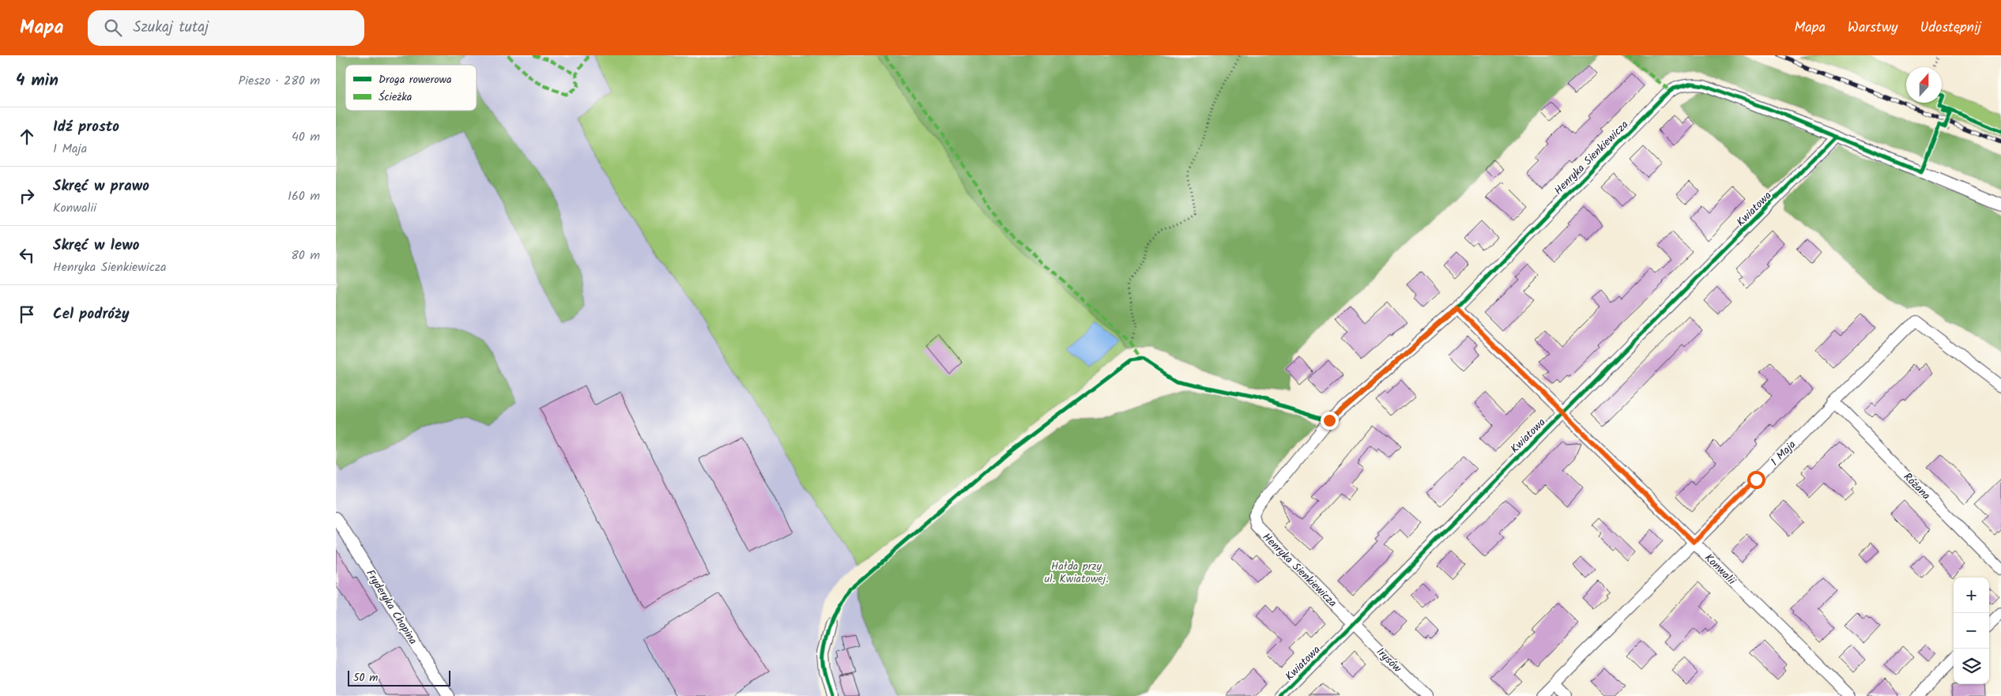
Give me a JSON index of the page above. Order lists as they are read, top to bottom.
{
  "streets": {
    "street": [
      "Henryka Sienkiewicza",
      "Kwiatowa",
      "1 Maja",
      "Różana",
      "Konwalii",
      "Fryderyka Chopina",
      "Irysów"
    ]
  },
  "crossings": [
    ["Henryka Sienkiewicza", "Kwiatowa"],
    ["Henryka Sienkiewicza", "Konwalii"],
    ["Henryka Sienkiewicza", "Irysów"],
    ["Kwiatowa", "Konwalii"],
    ["Kwiatowa", "Irysów"],
    ["1 Maja", "Różana"],
    ["1 Maja", "Konwalii"]
  ],
  "parks": ["Hałda przy ul. Kwiatowej."],
  "legend": ["Droga rowerowa", "Ścieżka"],
  "scale_bar": "50 m",
  "north": "top",
  "page": {
    "header": "Mapa",
    "search": "Szukaj tutaj",
    "nav": ["Mapa", "Warstwy", "Udostępnij"],
    "heading": ["4 min", "Pieszo · 280 m"],
    "list": [
      ["Idź prosto", "1 Maja", "40 m"],
      ["Skręć w prawo", "Konwalii", "160 m"],
      ["Skręć w lewo", "Henryka Sienkiewicza", "80 m"],
      "Cel podróży"
    ],
    "map_buttons": ["+", "−"],
    "scale": "50 m"
  }
}
